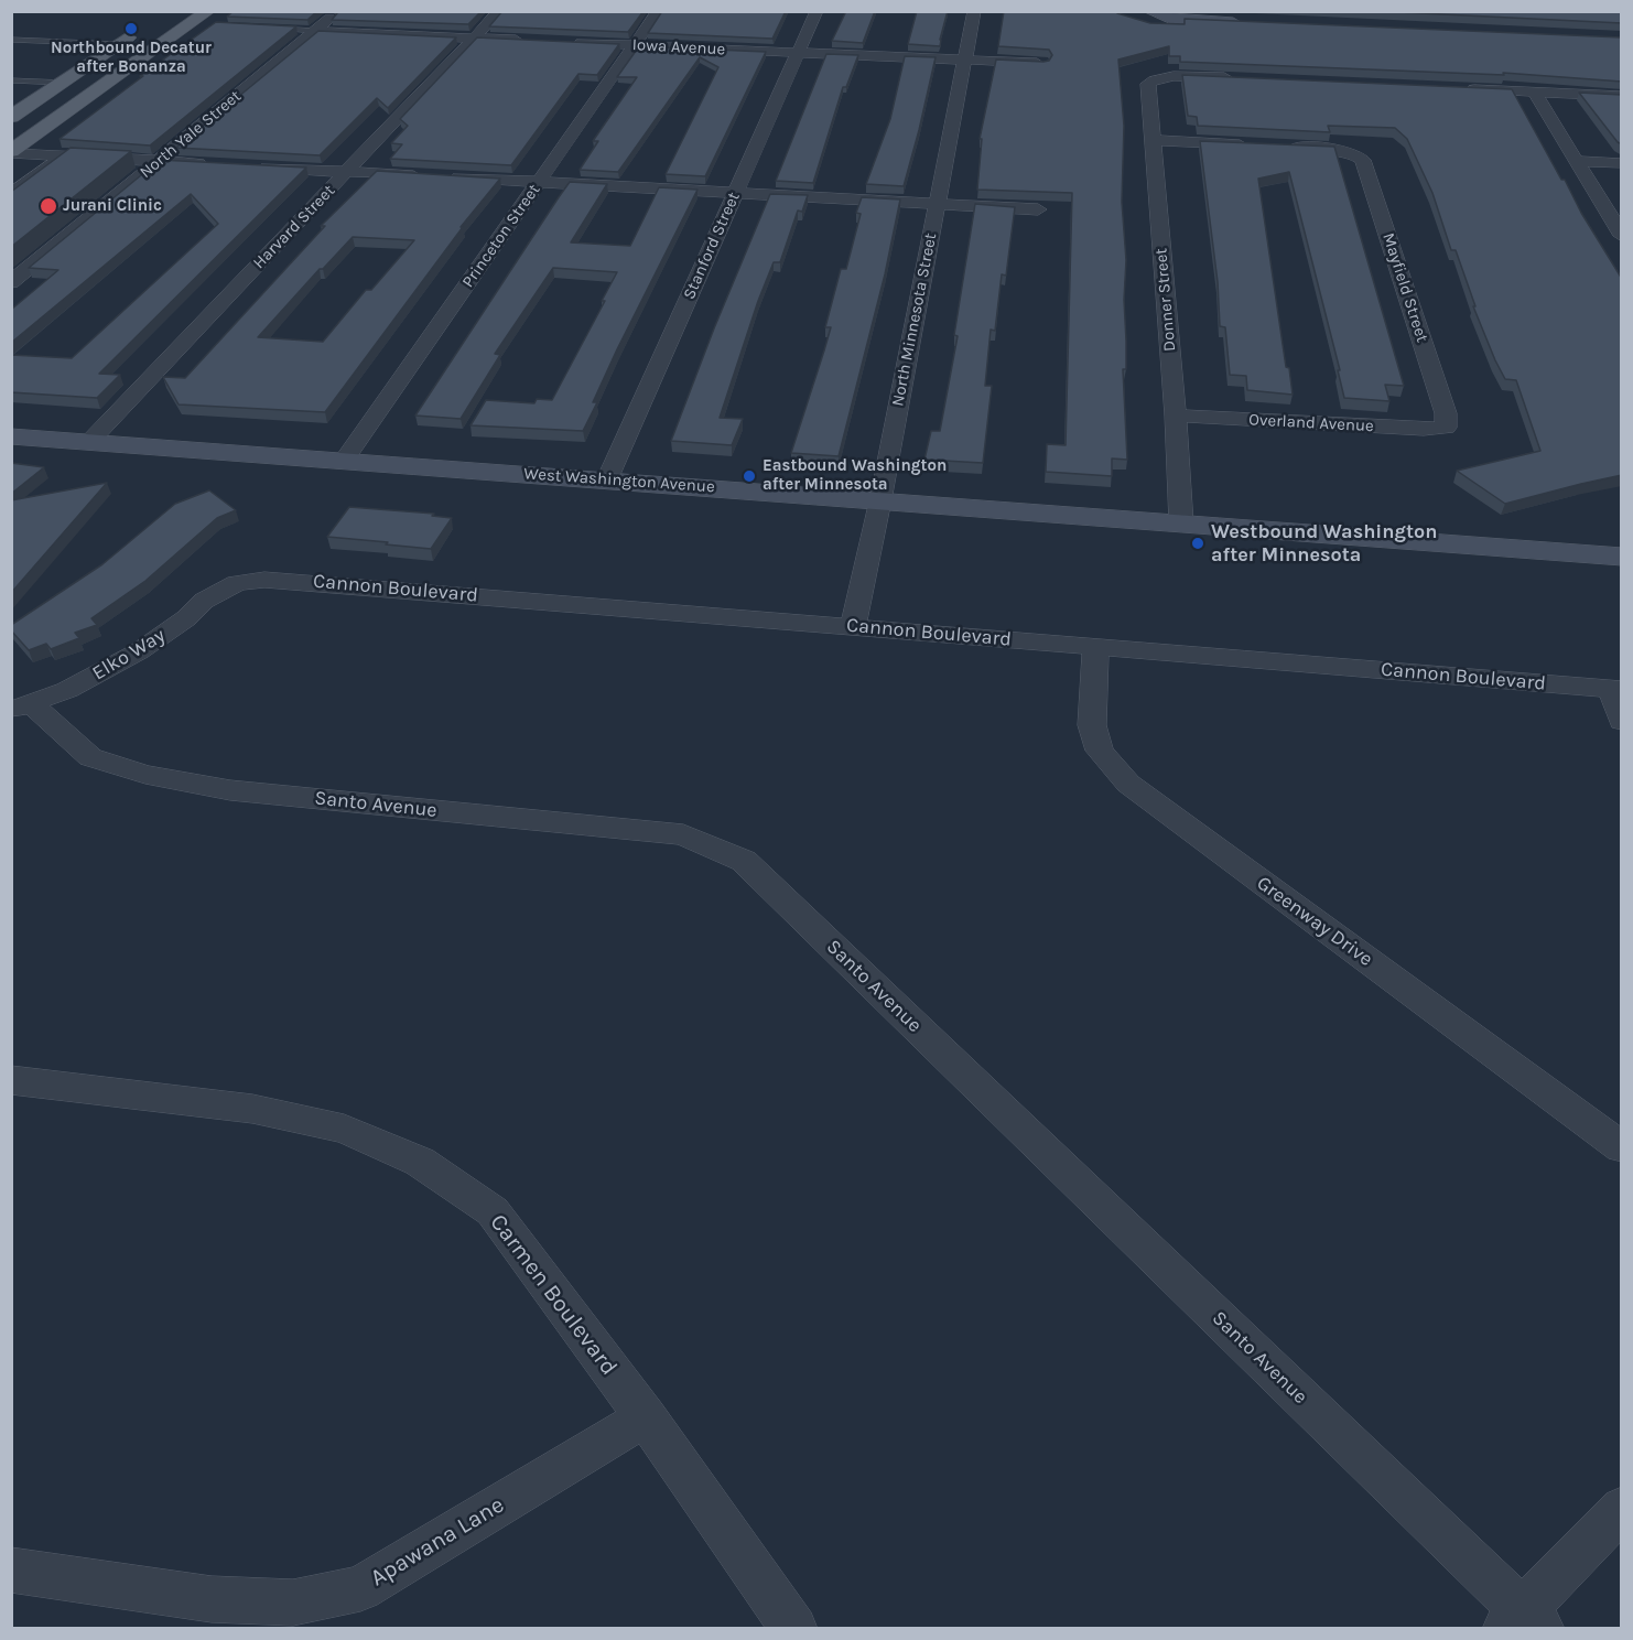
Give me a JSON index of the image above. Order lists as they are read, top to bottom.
{
  "streets": {
    "main road": ["West Washington Avenue"],
    "street": [
      "Iowa Avenue",
      "North Yale Street",
      "Harvard Street",
      "Princeton Street",
      "Stanford Street",
      "Mayfield Street",
      "Donner Street",
      "North Minnesota Street",
      "Overland Avenue",
      "Cannon Boulevard",
      "Elko Way",
      "Santo Avenue",
      "Greenway Drive",
      "Carmen Boulevard",
      "Apawana Lane"
    ]
  },
  "crossings": [
    ["Iowa Avenue", "Princeton Street"],
    ["Iowa Avenue", "Stanford Street"],
    ["Iowa Avenue", "North Minnesota Street"],
    ["Harvard Street", "West Washington Avenue"],
    ["Princeton Street", "West Washington Avenue"],
    ["Stanford Street", "West Washington Avenue"],
    ["Mayfield Street", "Overland Avenue"],
    ["Donner Street", "Overland Avenue"],
    ["Donner Street", "West Washington Avenue"],
    ["North Minnesota Street", "West Washington Avenue"],
    ["North Minnesota Street", "Cannon Boulevard"],
    ["Cannon Boulevard", "Elko Way"],
    ["Cannon Boulevard", "Greenway Drive"],
    ["Elko Way", "Santo Avenue"],
    ["Carmen Boulevard", "Apawana Lane"]
  ],
  "places": [
    "Northbound Decatur after Bonanza",
    "Jurani Clinic",
    "Eastbound Washington after Minnesota",
    "Westbound Washington after Minnesota"
  ]
}
